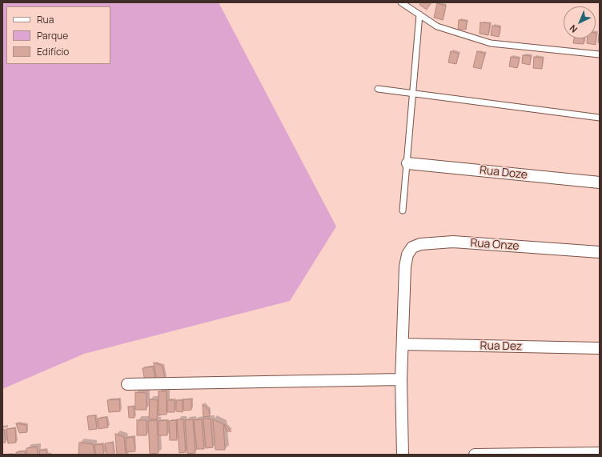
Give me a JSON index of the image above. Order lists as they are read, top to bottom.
{
  "streets": {
    "street": ["Rua Doze", "Rua Onze", "Rua Dez"]
  },
  "crossings": [
    ["Rua Onze", "Rua Dez"]
  ],
  "legend": ["Rua", "Parque", "Edifício"],
  "north": "bottom left"
}
